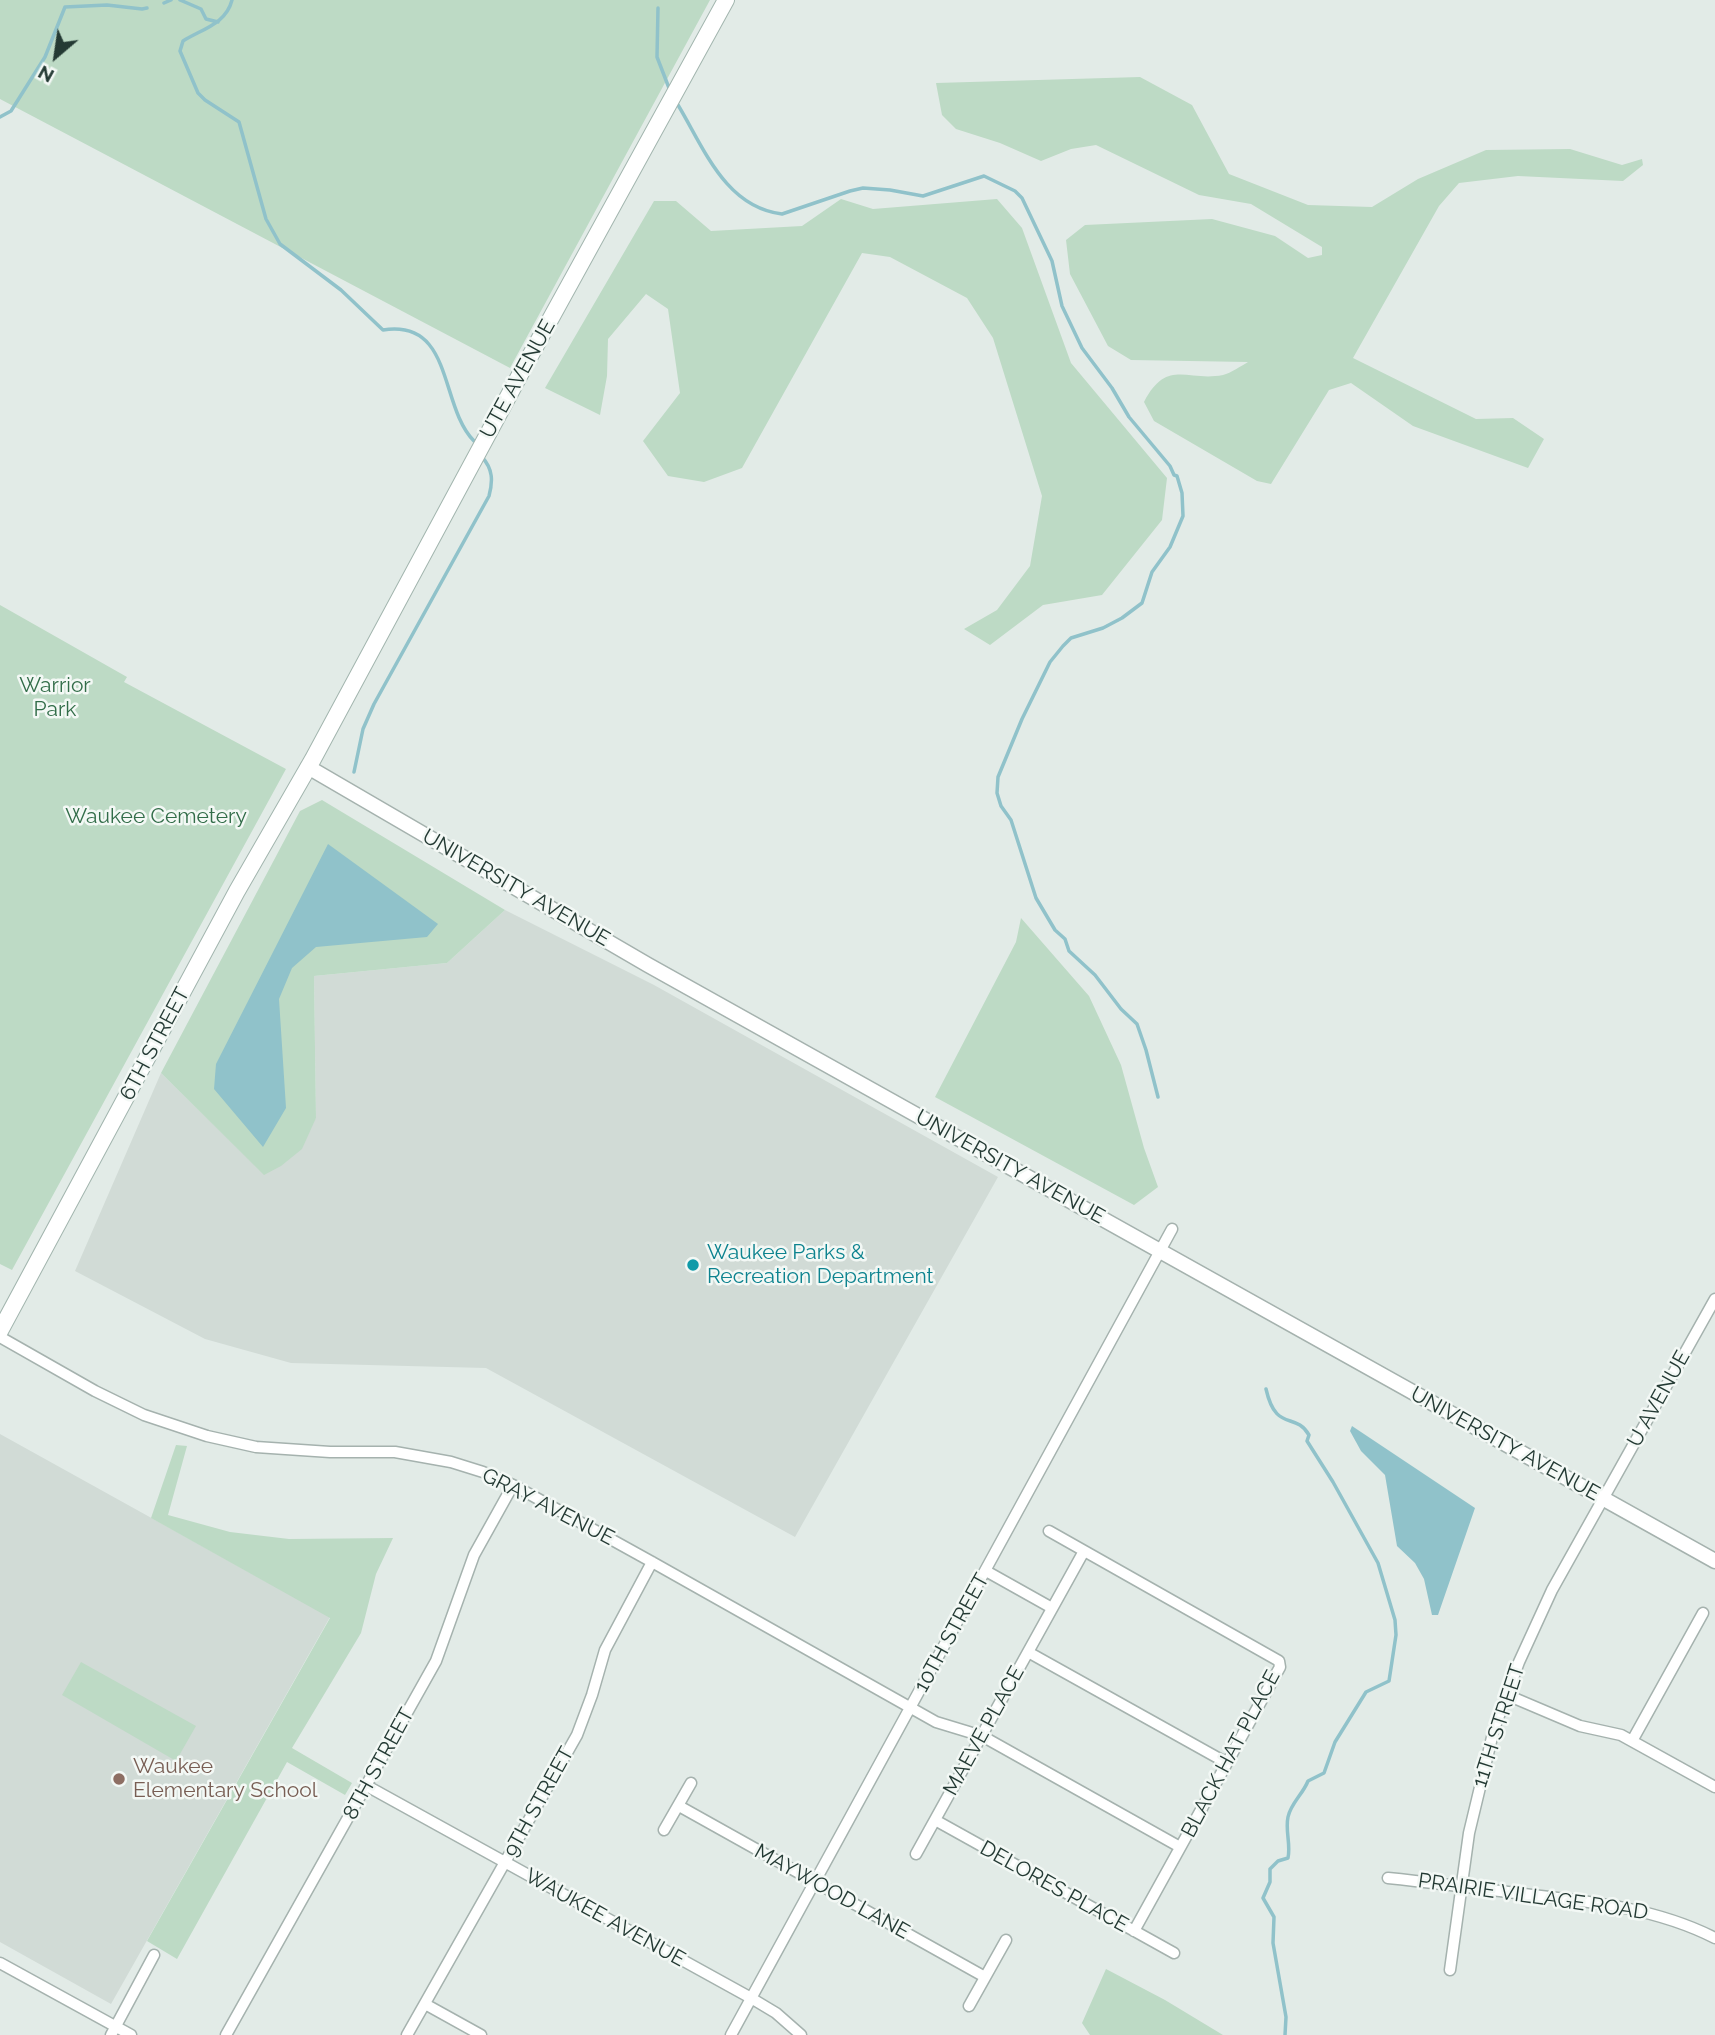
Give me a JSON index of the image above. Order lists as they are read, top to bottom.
{
  "streets": {
    "main road": ["UTE AVENUE", "6TH STREET"],
    "street": [
      "UNIVERSITY AVENUE",
      "U AVENUE",
      "GRAY AVENUE",
      "10TH STREET",
      "11TH STREET",
      "MAEVE PLACE",
      "BLACK HAT PLACE",
      "8TH STREET",
      "9TH STREET",
      "DELORES PLACE",
      "MAYWOOD LANE",
      "PRAIRIE VILLAGE ROAD",
      "WAUKEE AVENUE"
    ]
  },
  "crossings": [
    ["UTE AVENUE", "UNIVERSITY AVENUE"],
    ["UTE AVENUE", "6TH STREET"],
    ["UNIVERSITY AVENUE", "6TH STREET"],
    ["UNIVERSITY AVENUE", "U AVENUE"],
    ["UNIVERSITY AVENUE", "10TH STREET"],
    ["UNIVERSITY AVENUE", "11TH STREET"],
    ["U AVENUE", "11TH STREET"],
    ["GRAY AVENUE", "10TH STREET"],
    ["GRAY AVENUE", "MAEVE PLACE"],
    ["GRAY AVENUE", "BLACK HAT PLACE"],
    ["GRAY AVENUE", "8TH STREET"],
    ["GRAY AVENUE", "9TH STREET"],
    ["10TH STREET", "MAYWOOD LANE"],
    ["10TH STREET", "WAUKEE AVENUE"],
    ["11TH STREET", "PRAIRIE VILLAGE ROAD"],
    ["MAEVE PLACE", "BLACK HAT PLACE"],
    ["MAEVE PLACE", "DELORES PLACE"],
    ["BLACK HAT PLACE", "DELORES PLACE"],
    ["8TH STREET", "WAUKEE AVENUE"],
    ["9TH STREET", "WAUKEE AVENUE"]
  ],
  "parks": ["Warrior Park", "Waukee Cemetery"],
  "places": ["Waukee Parks & Recreation Department", "Waukee Elementary School"],
  "north": "bottom left"
}
